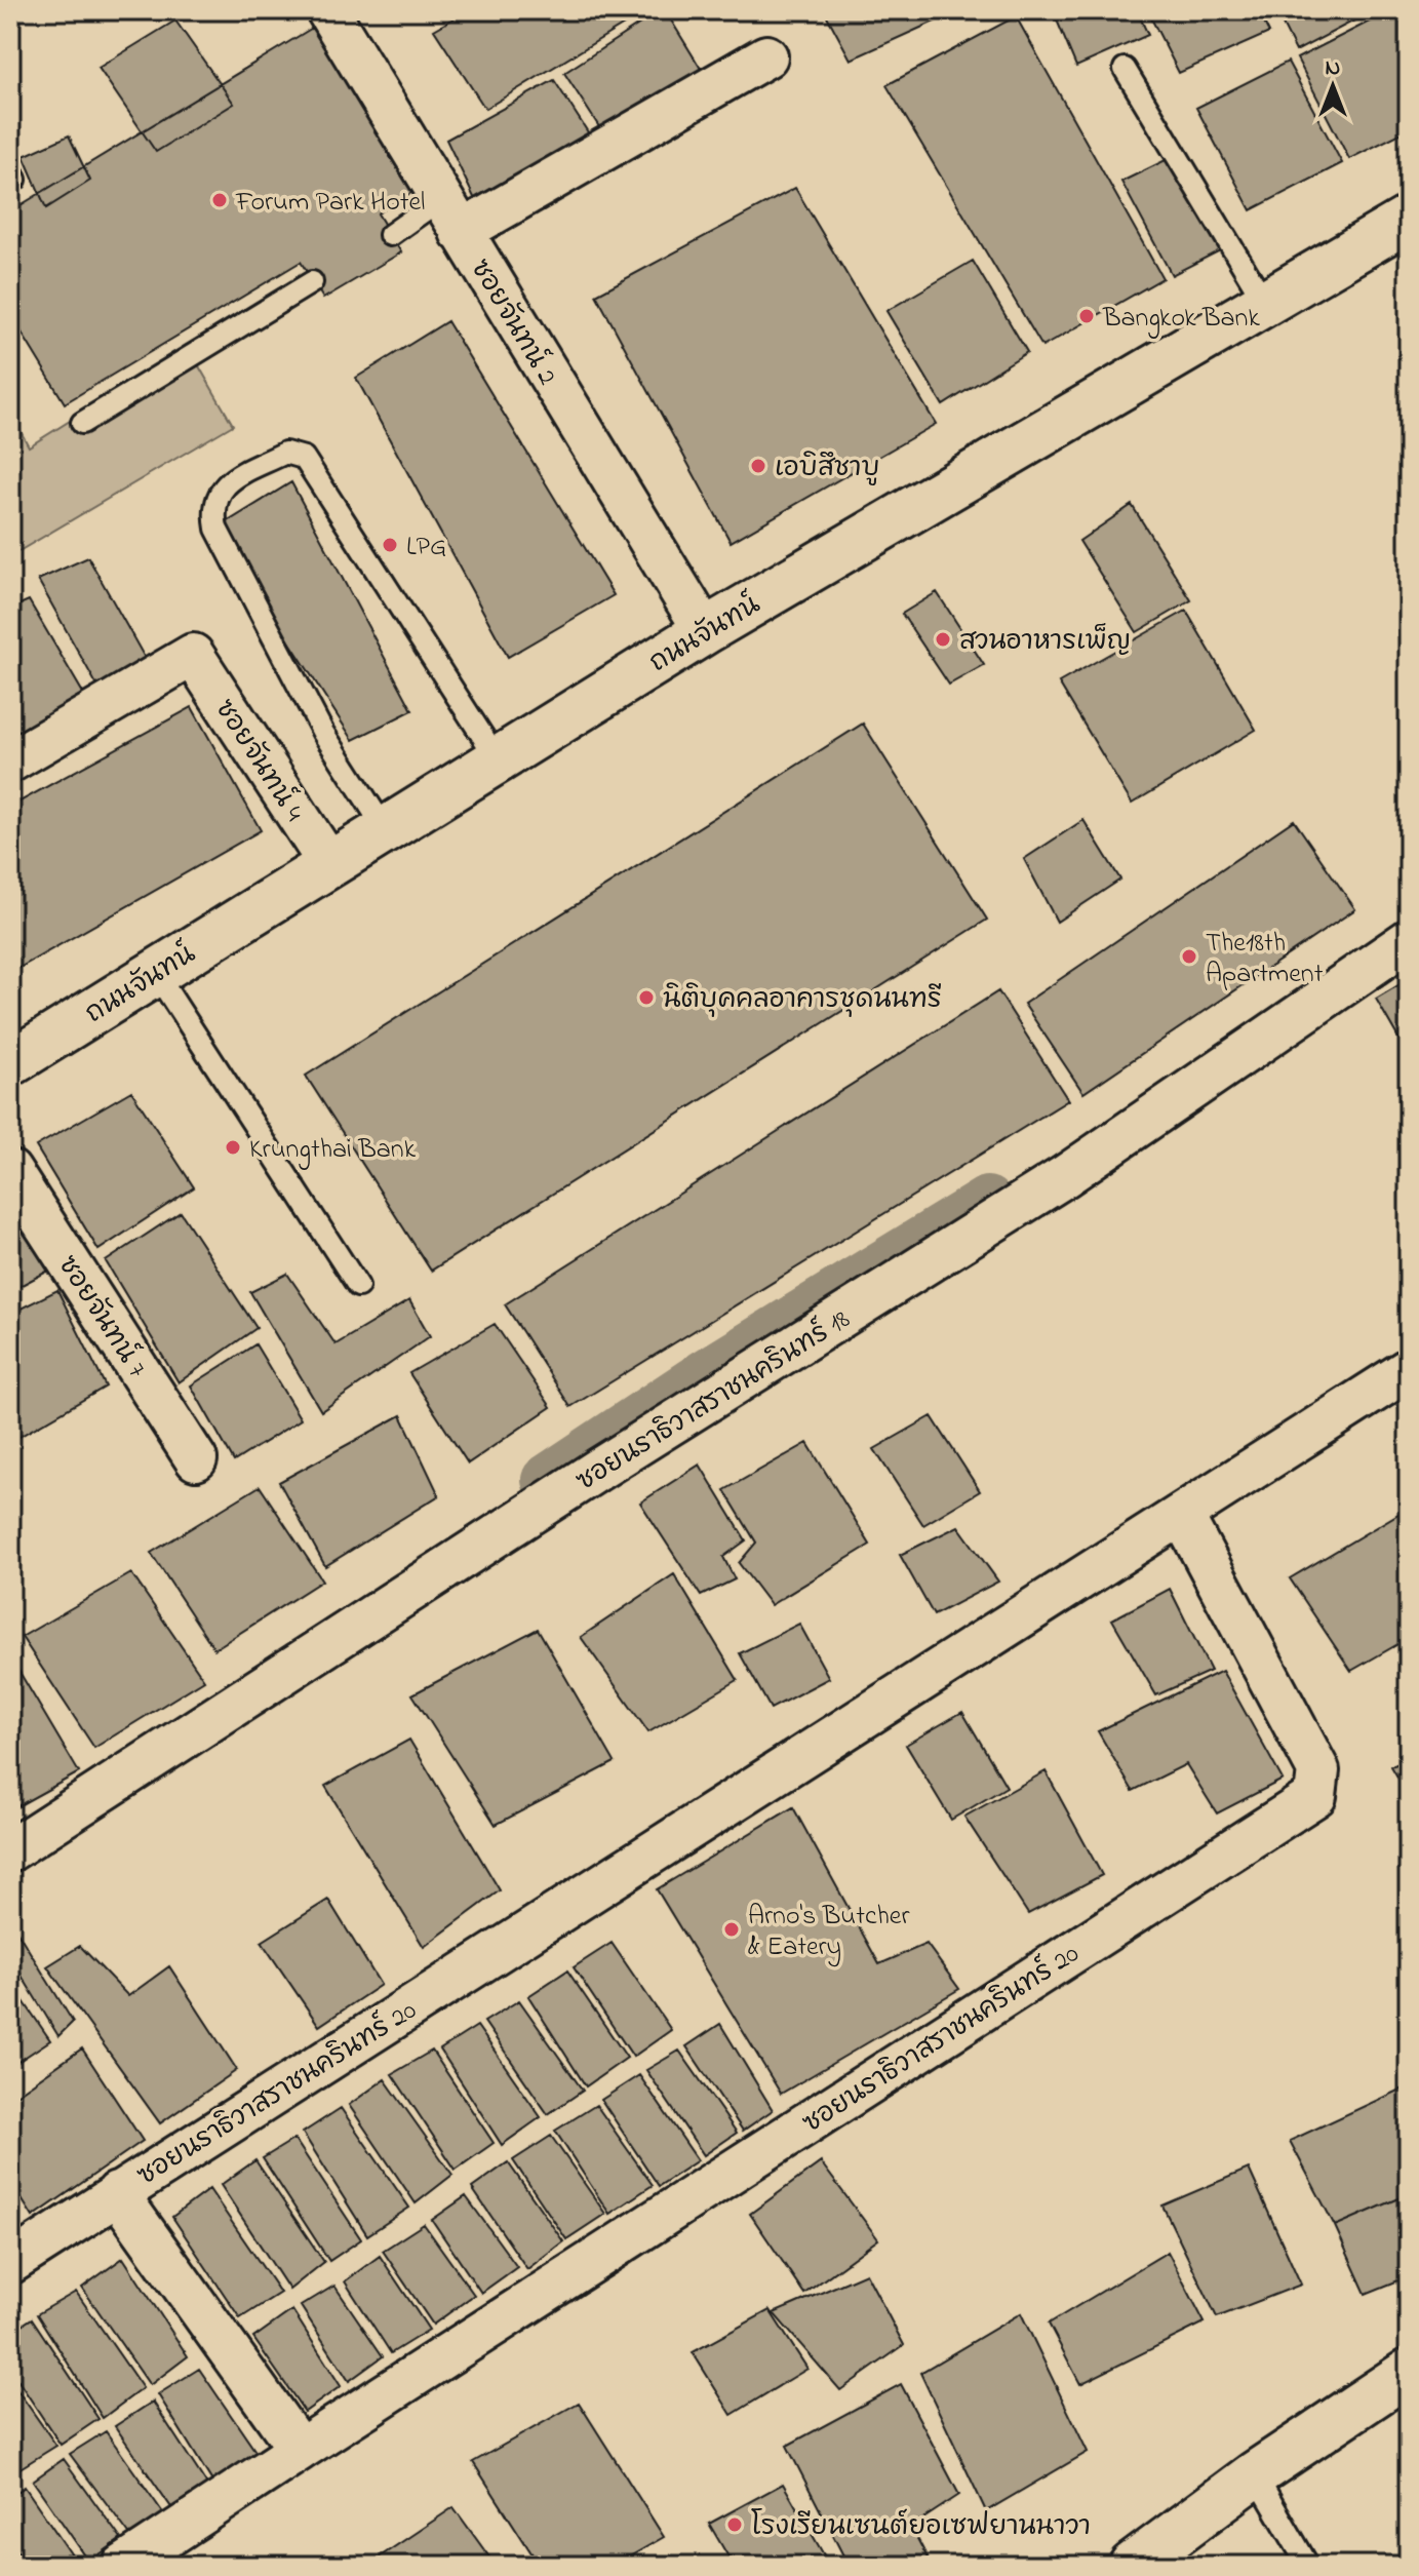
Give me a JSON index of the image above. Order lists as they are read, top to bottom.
{
  "streets": {
    "main road": ["ถนนจันทน์"],
    "street": [
      "ซอยจันทน์ 2",
      "ซอยจันทน์ 4",
      "ซอยจันทน์ 7",
      "ซอยนราธิวาสราชนครินทร์ 18",
      "ซอยนราธิวาสราชนครินทร์ 20"
    ]
  },
  "crossings": [
    ["ซอยจันทน์ 2", "ถนนจันทน์"],
    ["ถนนจันทน์", "ซอยจันทน์ 4"]
  ],
  "places": [
    "Forum Park Hotel",
    "Bangkok Bank",
    "เอบิสึชาบู",
    "LPG",
    "สวนอาหารเพ็ญ",
    "The18th Apartment",
    "นิติบุคคลอาคารชุดนนทรี",
    "Krungthai Bank",
    "Arno's Butcher & Eatery",
    "โรงเรียนเซนต์ยอเซฟยานนาวา"
  ],
  "north": "top"
}
